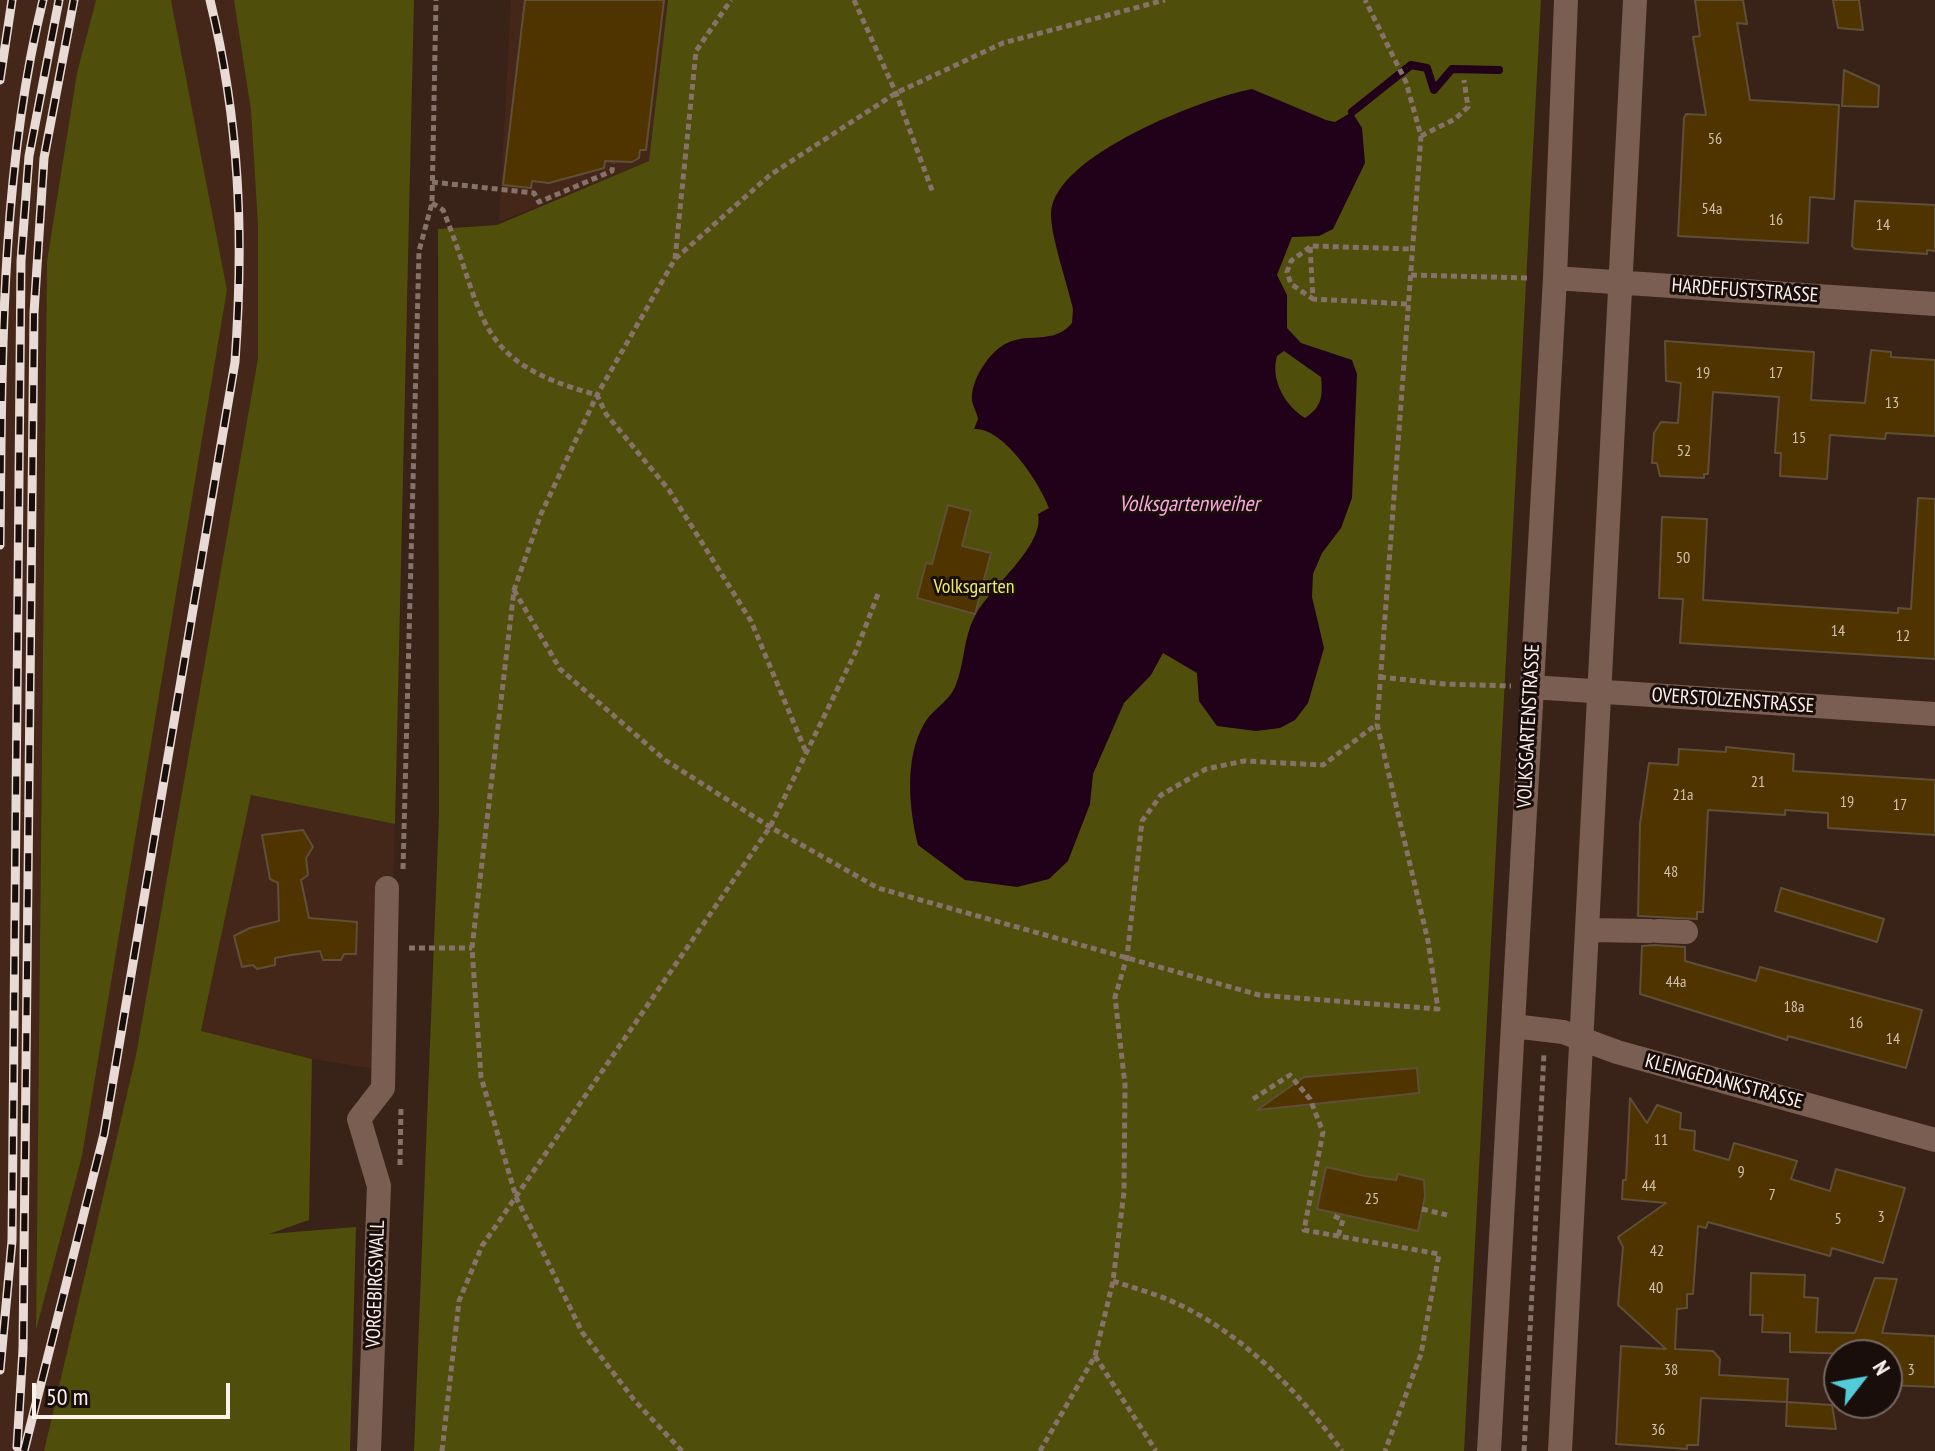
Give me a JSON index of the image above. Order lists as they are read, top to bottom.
{
  "streets": {
    "street": [
      "HARDEFUSTSTRASSE",
      "OVERSTOLZENSTRASSE",
      "VOLKSGARTENSTRASSE",
      "KLEINGEDANKSTRASSE",
      "VORGEBIRGSWALL"
    ]
  },
  "crossings": [
    ["HARDEFUSTSTRASSE", "VOLKSGARTENSTRASSE"],
    ["OVERSTOLZENSTRASSE", "VOLKSGARTENSTRASSE"],
    ["VOLKSGARTENSTRASSE", "KLEINGEDANKSTRASSE"]
  ],
  "water": ["Volksgartenweiher"],
  "parks": ["Volksgarten"],
  "house_numbers": [
    "56",
    "54a",
    "16",
    "14",
    "19",
    "17",
    "13",
    "15",
    "52",
    "50",
    "14",
    "12",
    "21",
    "21a",
    "19",
    "17",
    "48",
    "44a",
    "18a",
    "16",
    "14",
    "11",
    "9",
    "44",
    "7",
    "25",
    "3",
    "5",
    "42",
    "40",
    "38",
    "3",
    "36"
  ],
  "scale_bar": "50 m",
  "north": "top right"
}
